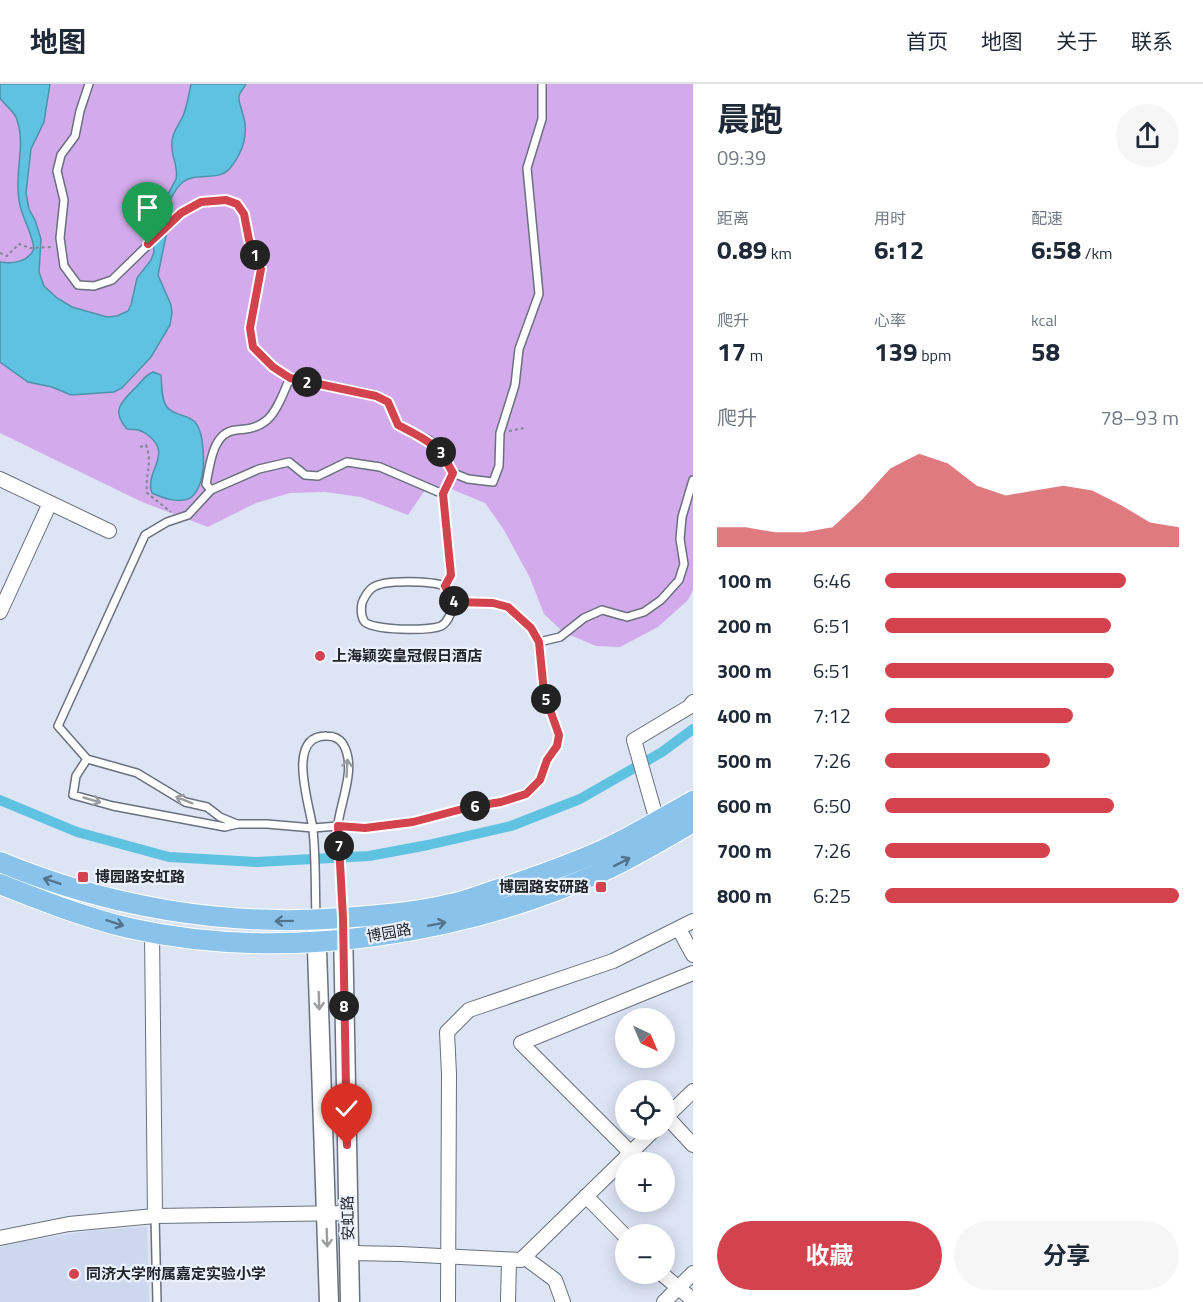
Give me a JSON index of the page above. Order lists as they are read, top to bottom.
{
  "streets": {
    "main road": ["博园路", "安虹路"]
  },
  "crossings": [
    ["博园路", "安虹路"]
  ],
  "places": {
    "other": ["上海颖奕皇冠假日酒店", "同济大学附属嘉定实验小学"],
    "transit": ["博园路安虹路", "博园路安研路"]
  },
  "north": "bottom right",
  "page": {
    "header": "地图",
    "nav": [
      "首页",
      "地图",
      "关于",
      "联系"
    ],
    "heading": ["晨跑", "09:39"],
    "stats": [
      ["距离", "0.89 km"],
      ["用时", "6:12"],
      ["配速", "6:58 /km"],
      ["爬升", "17 m"],
      ["心率", "139 bpm"],
      ["kcal", "58"]
    ],
    "pins": [
      "1",
      "2",
      "3",
      "4",
      "5",
      "6",
      "7",
      "8"
    ],
    "chart": ["爬升", "78–93 m"],
    "list": [
      {
        "name": "100 m",
        "note": "6:46"
      },
      {
        "name": "200 m",
        "note": "6:51"
      },
      {
        "name": "300 m",
        "note": "6:51"
      },
      {
        "name": "400 m",
        "note": "7:12"
      },
      {
        "name": "500 m",
        "note": "7:26"
      },
      {
        "name": "600 m",
        "note": "6:50"
      },
      {
        "name": "700 m",
        "note": "7:26"
      },
      {
        "name": "800 m",
        "note": "6:25"
      }
    ],
    "map_buttons": ["+", "−"],
    "buttons": ["收藏", "分享"]
  }
}
